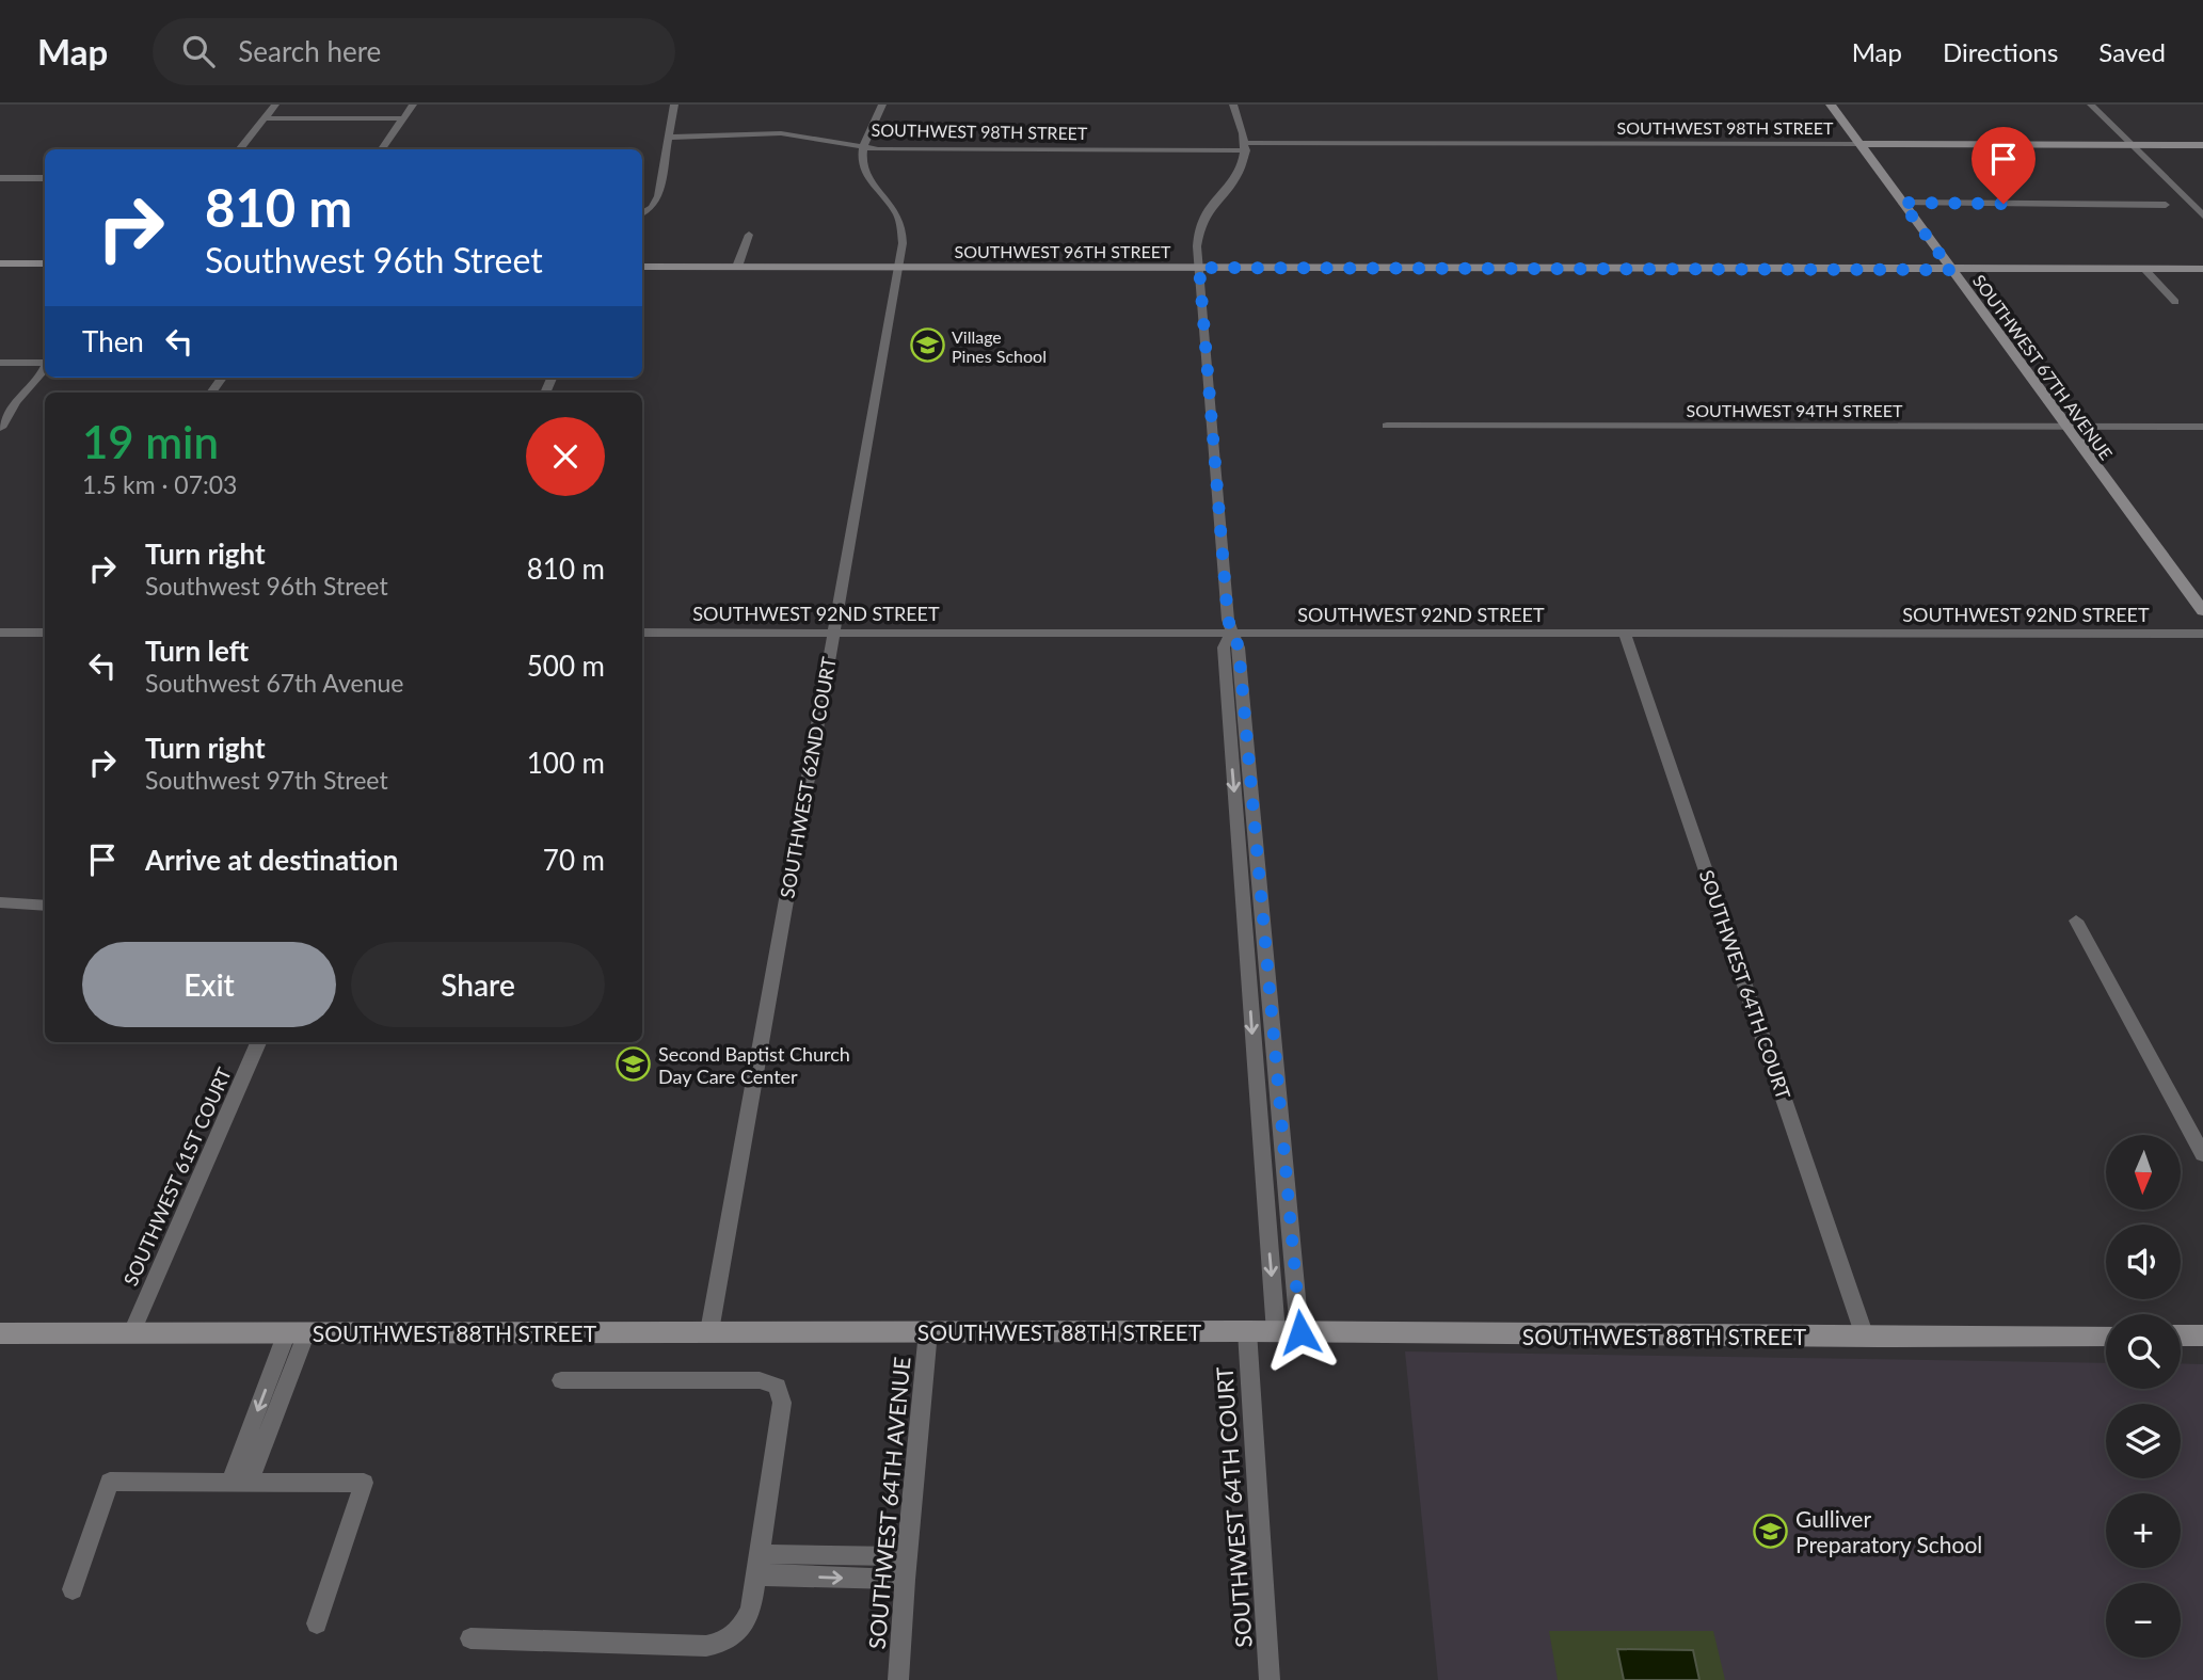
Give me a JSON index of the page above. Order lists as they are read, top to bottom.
{
  "streets": {
    "street": [
      "SOUTHWEST 98TH STREET",
      "SOUTHWEST 96TH STREET",
      "SOUTHWEST 67TH AVENUE",
      "SOUTHWEST 94TH STREET",
      "SOUTHWEST 92ND STREET",
      "SOUTHWEST 62ND COURT",
      "SOUTHWEST 64TH COURT",
      "SOUTHWEST 61ST COURT",
      "SOUTHWEST 88TH STREET",
      "SOUTHWEST 64TH AVENUE"
    ]
  },
  "crossings": [
    ["SOUTHWEST 98TH STREET", "SOUTHWEST 67TH AVENUE"],
    ["SOUTHWEST 98TH STREET", "SOUTHWEST 62ND COURT"],
    ["SOUTHWEST 96TH STREET", "SOUTHWEST 67TH AVENUE"],
    ["SOUTHWEST 96TH STREET", "SOUTHWEST 62ND COURT"],
    ["SOUTHWEST 67TH AVENUE", "SOUTHWEST 94TH STREET"],
    ["SOUTHWEST 92ND STREET", "SOUTHWEST 62ND COURT"],
    ["SOUTHWEST 92ND STREET", "SOUTHWEST 64TH COURT"],
    ["SOUTHWEST 62ND COURT", "SOUTHWEST 88TH STREET"],
    ["SOUTHWEST 64TH COURT", "SOUTHWEST 88TH STREET"],
    ["SOUTHWEST 61ST COURT", "SOUTHWEST 88TH STREET"],
    ["SOUTHWEST 88TH STREET", "SOUTHWEST 64TH AVENUE"]
  ],
  "places": {
    "school or university": ["Village Pines School", "Second Baptist Church Day Care Center", "Gulliver Preparatory School"]
  },
  "north": "bottom",
  "page": {
    "header": "Map",
    "search": "Search here",
    "nav": ["Map", "Directions", "Saved"],
    "turn": ["810 m", "Southwest 96th Street"],
    "then": "Then",
    "heading": ["19 min", "1.5 km · 07:03"],
    "list": [
      {
        "name": "Turn right",
        "note": "Southwest 96th Street",
        "value": "810 m"
      },
      {
        "name": "Turn left",
        "note": "Southwest 67th Avenue",
        "value": "500 m"
      },
      {
        "name": "Turn right",
        "note": "Southwest 97th Street",
        "value": "100 m"
      },
      {
        "name": "Arrive at destination",
        "value": "70 m"
      }
    ],
    "buttons": ["Exit", "Share"],
    "map_buttons": ["+", "−"]
  }
}
